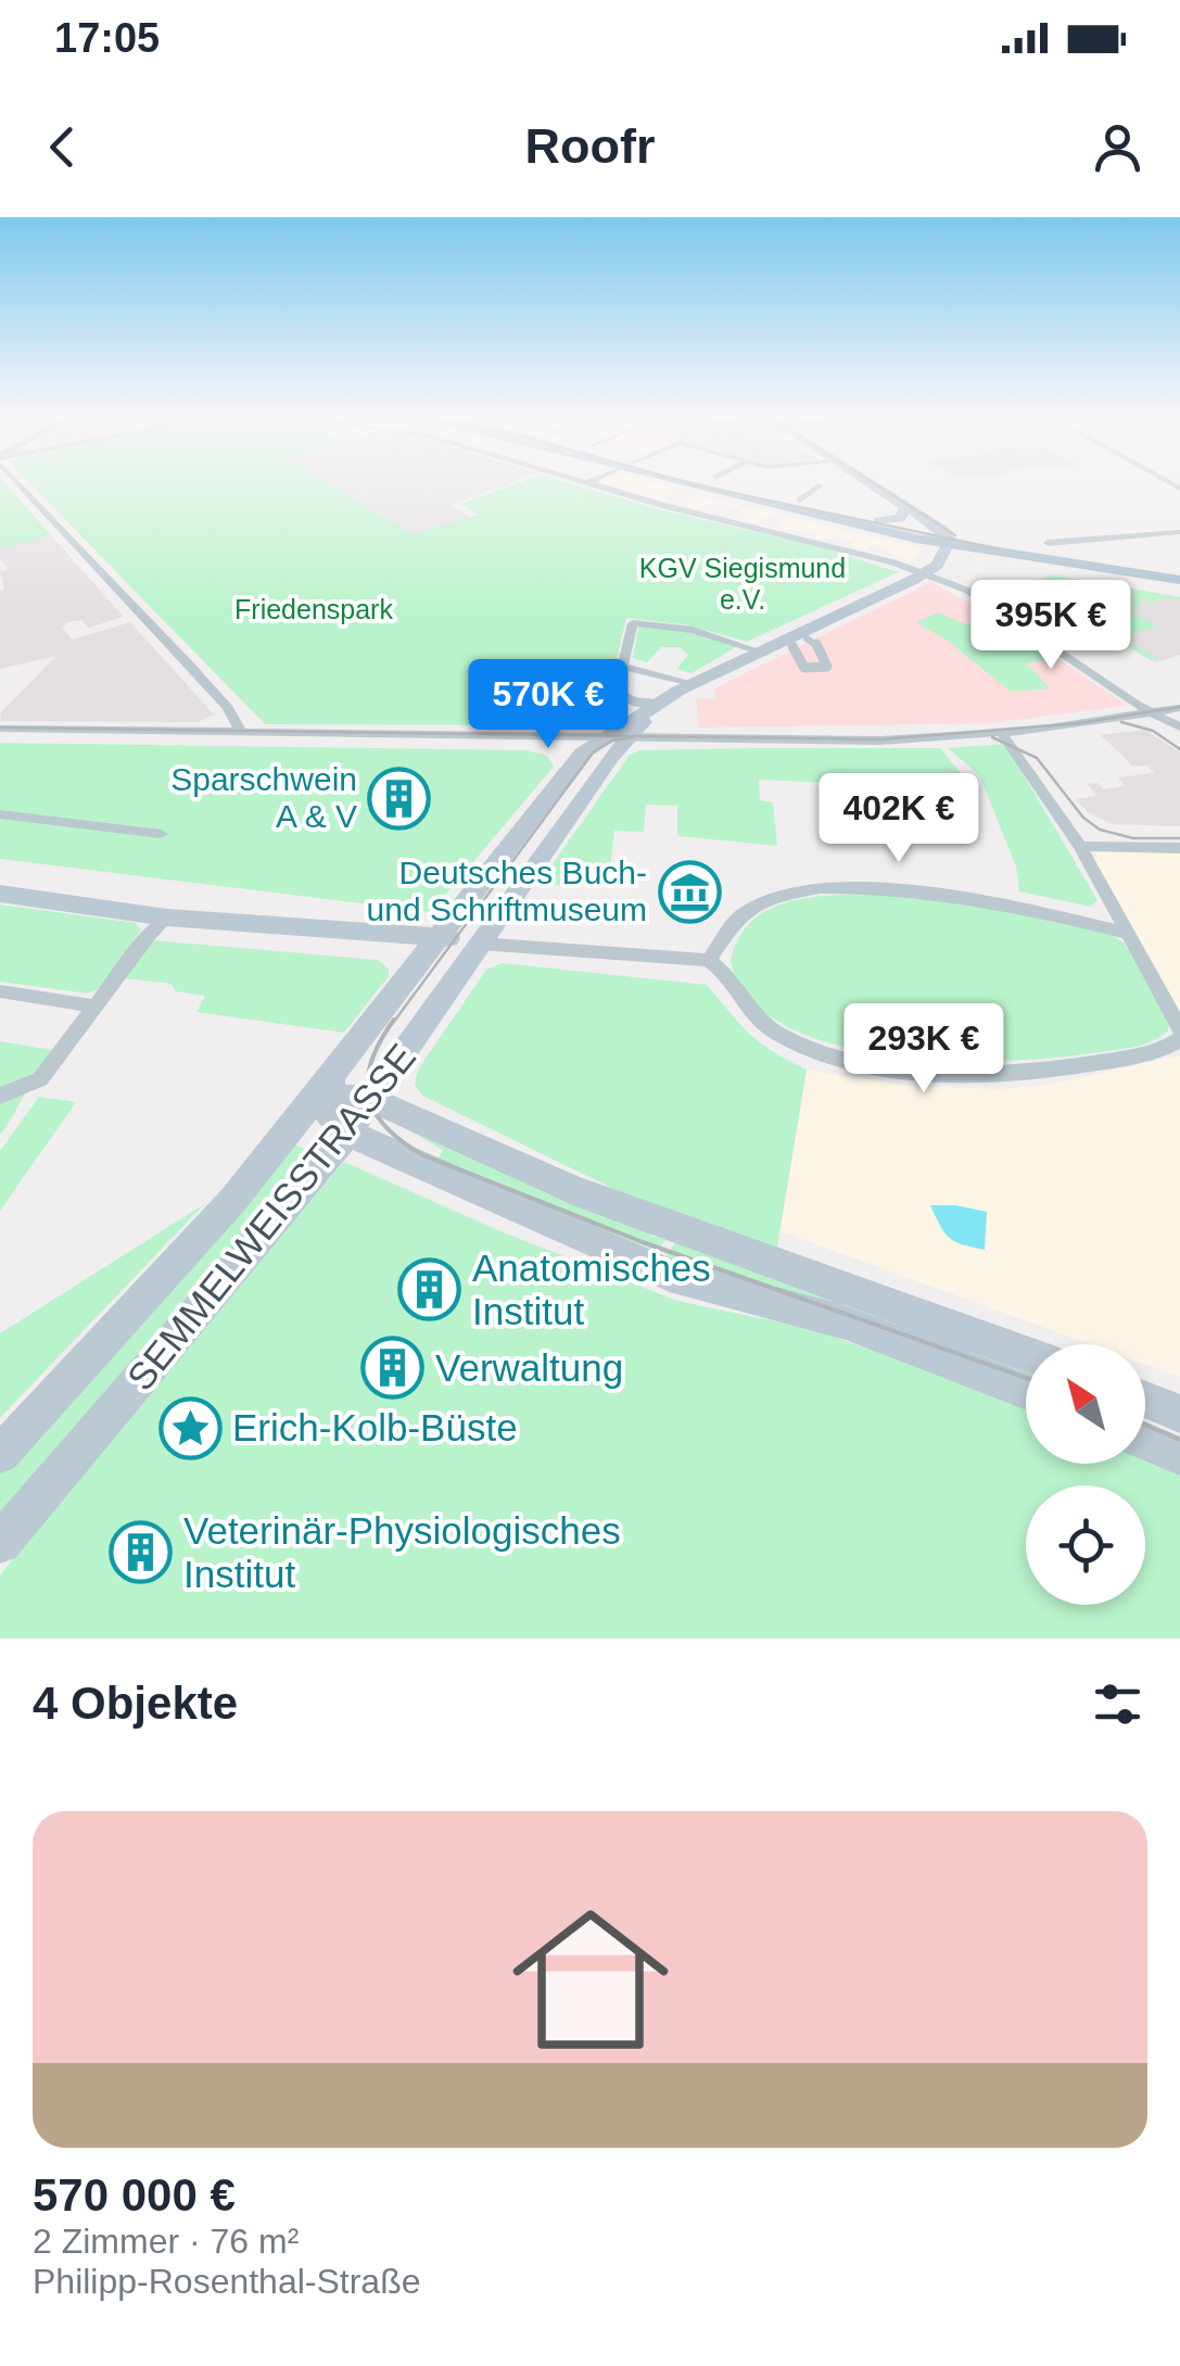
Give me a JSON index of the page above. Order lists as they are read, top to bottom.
{
  "streets": {
    "main road": ["SEMMELWEISSTRASSE"]
  },
  "parks": ["KGV Siegismund e.V.", "Friedenspark"],
  "places": {
    "building": [
      "Sparschwein A & V",
      "Anatomisches Institut",
      "Verwaltung",
      "Veterinär-Physiologisches Institut"
    ],
    "museum": ["Deutsches Buch- und Schriftmuseum"],
    "place": ["Erich-Kolb-Büste"]
  },
  "north": "top left",
  "page": {
    "status": "17:05",
    "header": "Roofr",
    "price": [
      "395K €",
      "570K €",
      "402K €",
      "293K €"
    ],
    "heading": "4 Objekte",
    "list": [
      {
        "name": "570 000 €",
        "note": "2 Zimmer · 76 m² · Philipp-Rosenthal-Straße"
      }
    ]
  }
}
